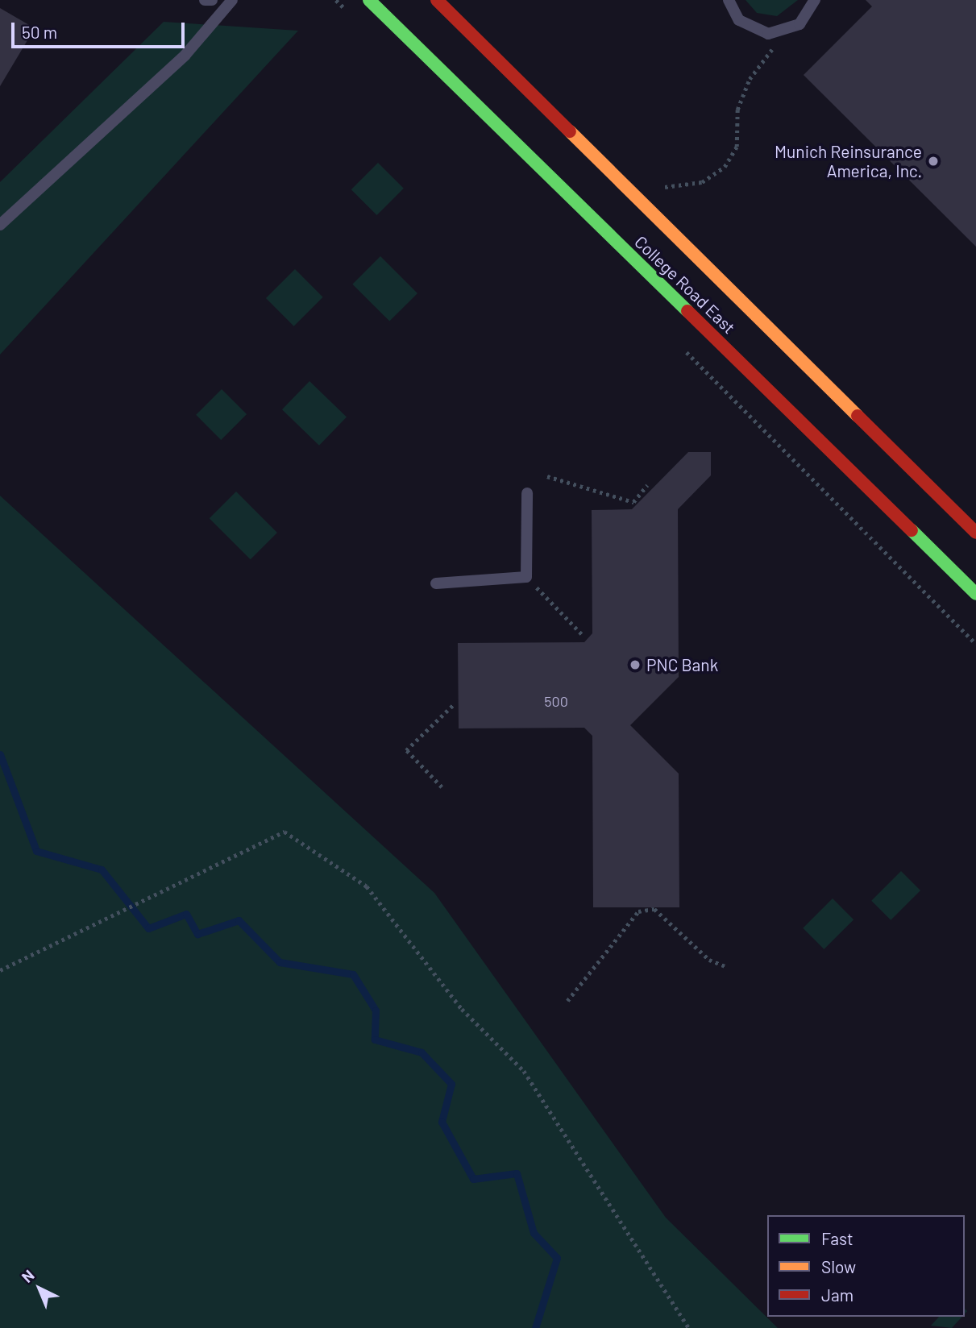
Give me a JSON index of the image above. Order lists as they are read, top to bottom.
{
  "streets": {
    "street": ["College Road East"]
  },
  "places": ["Munich Reinsurance America, Inc.", "PNC Bank"],
  "house_numbers": ["500"],
  "legend": ["Fast", "Slow", "Jam"],
  "scale_bar": "50 m",
  "north": "top left"
}
